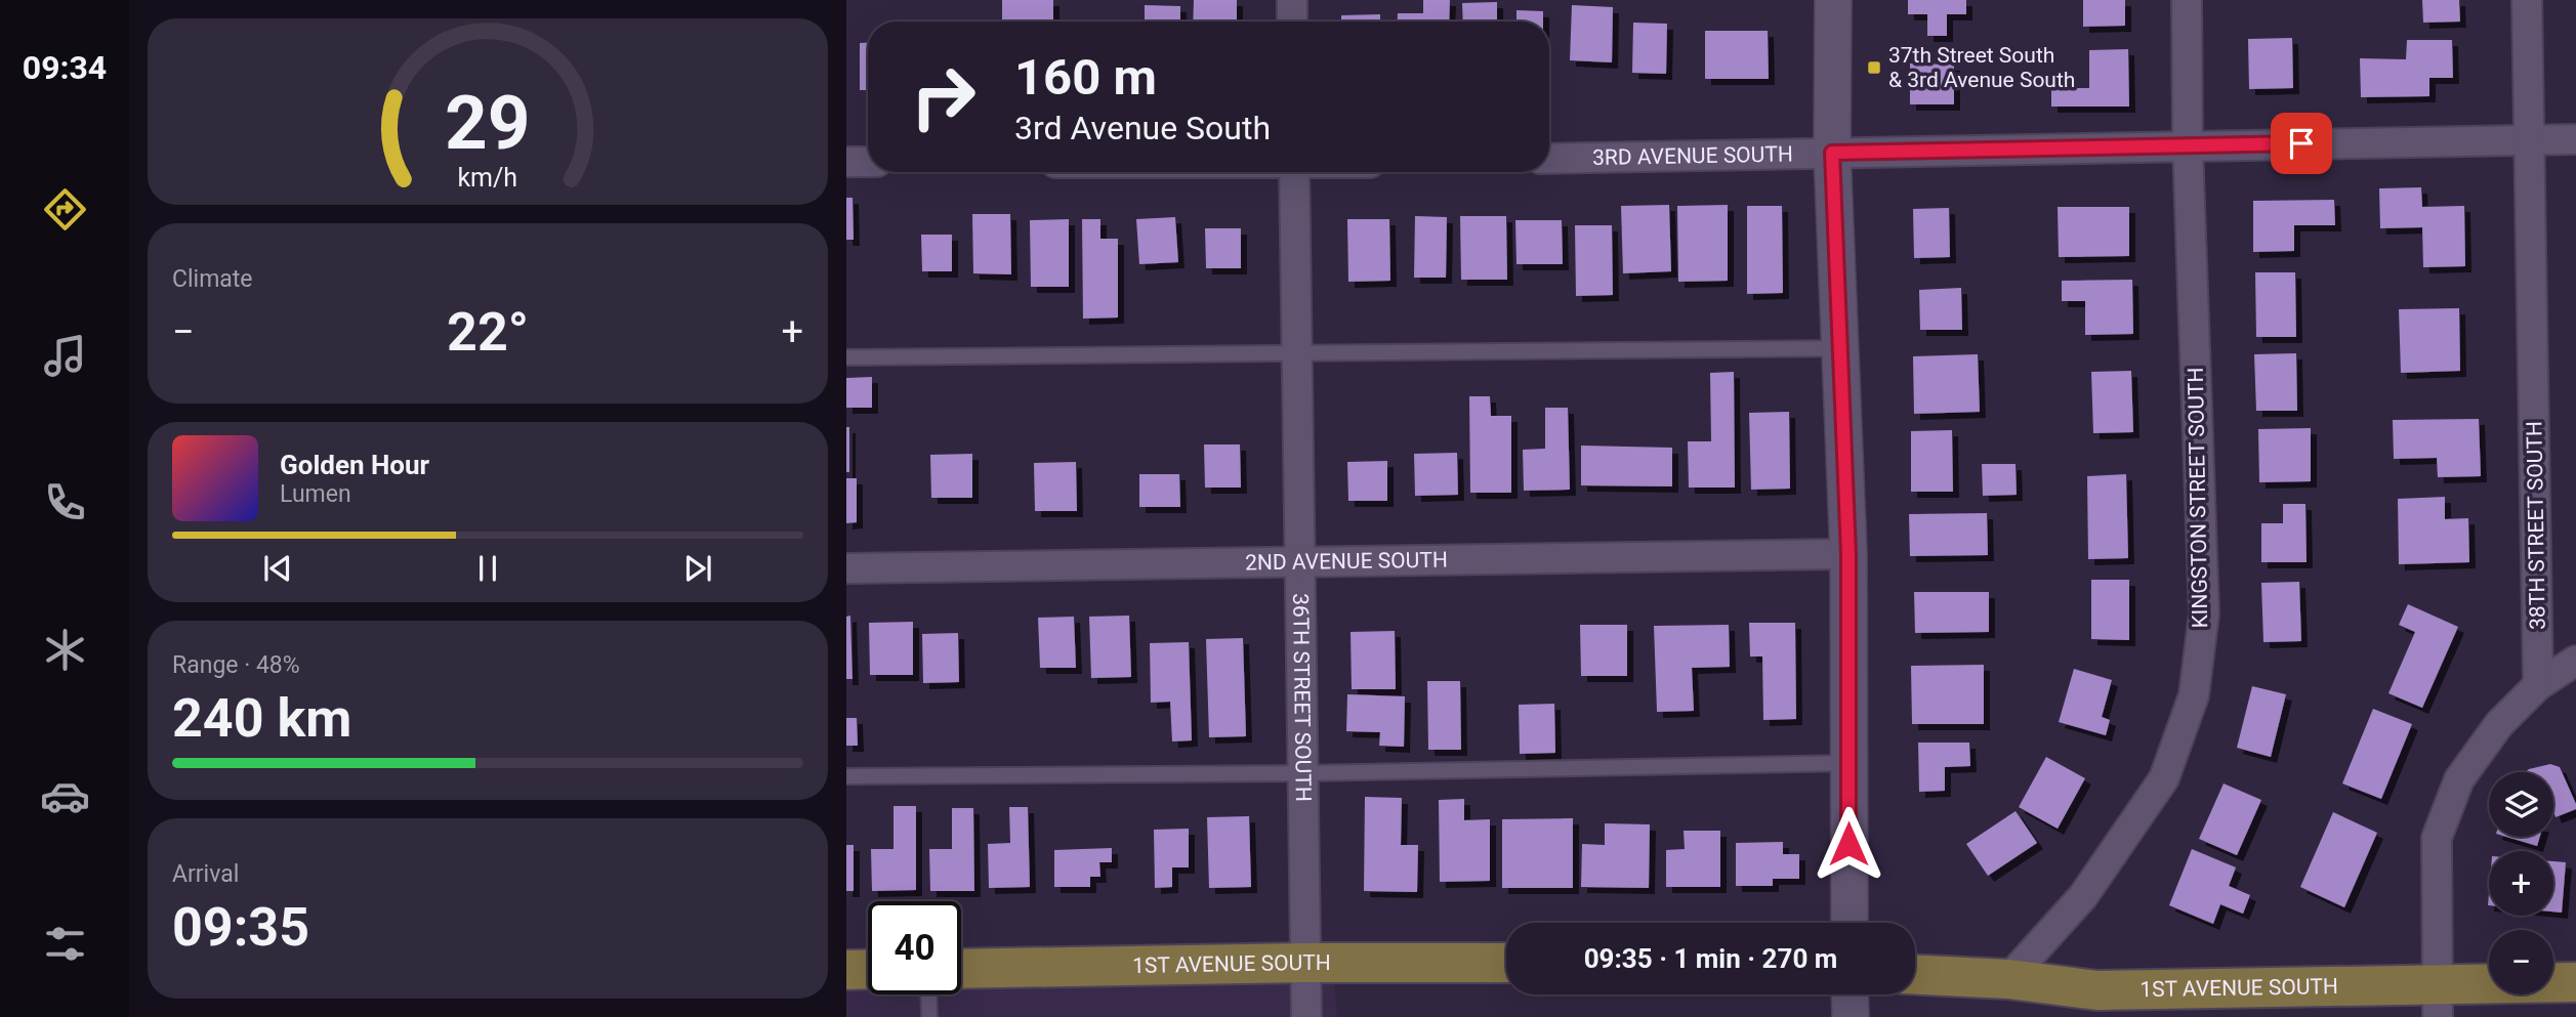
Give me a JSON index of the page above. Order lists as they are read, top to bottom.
{
  "streets": {
    "main road": ["1ST AVENUE SOUTH"],
    "street": [
      "3RD AVENUE SOUTH",
      "KINGSTON STREET SOUTH",
      "38TH STREET SOUTH",
      "2ND AVENUE SOUTH",
      "36TH STREET SOUTH"
    ]
  },
  "crossings": [
    ["3RD AVENUE SOUTH", "KINGSTON STREET SOUTH"],
    ["3RD AVENUE SOUTH", "38TH STREET SOUTH"],
    ["KINGSTON STREET SOUTH", "1ST AVENUE SOUTH"],
    ["2ND AVENUE SOUTH", "36TH STREET SOUTH"],
    ["36TH STREET SOUTH", "1ST AVENUE SOUTH"]
  ],
  "places": {
    "transit": ["37th Street South & 3rd Avenue South"]
  },
  "page": {
    "tabs": "09:34",
    "turn": ["160 m", "3rd Avenue South"],
    "tile": [
      "Climate",
      ["Range · 48%", "240 km"],
      ["Arrival", "09:35"]
    ],
    "heat": ["−", "22°", "+"],
    "song": ["Golden Hour", "Lumen"],
    "map_buttons": ["+", "−"],
    "limit": "40",
    "trip": "09:35 · 1 min · 270 m",
    "gauge": ["29", "km/h"]
  }
}
